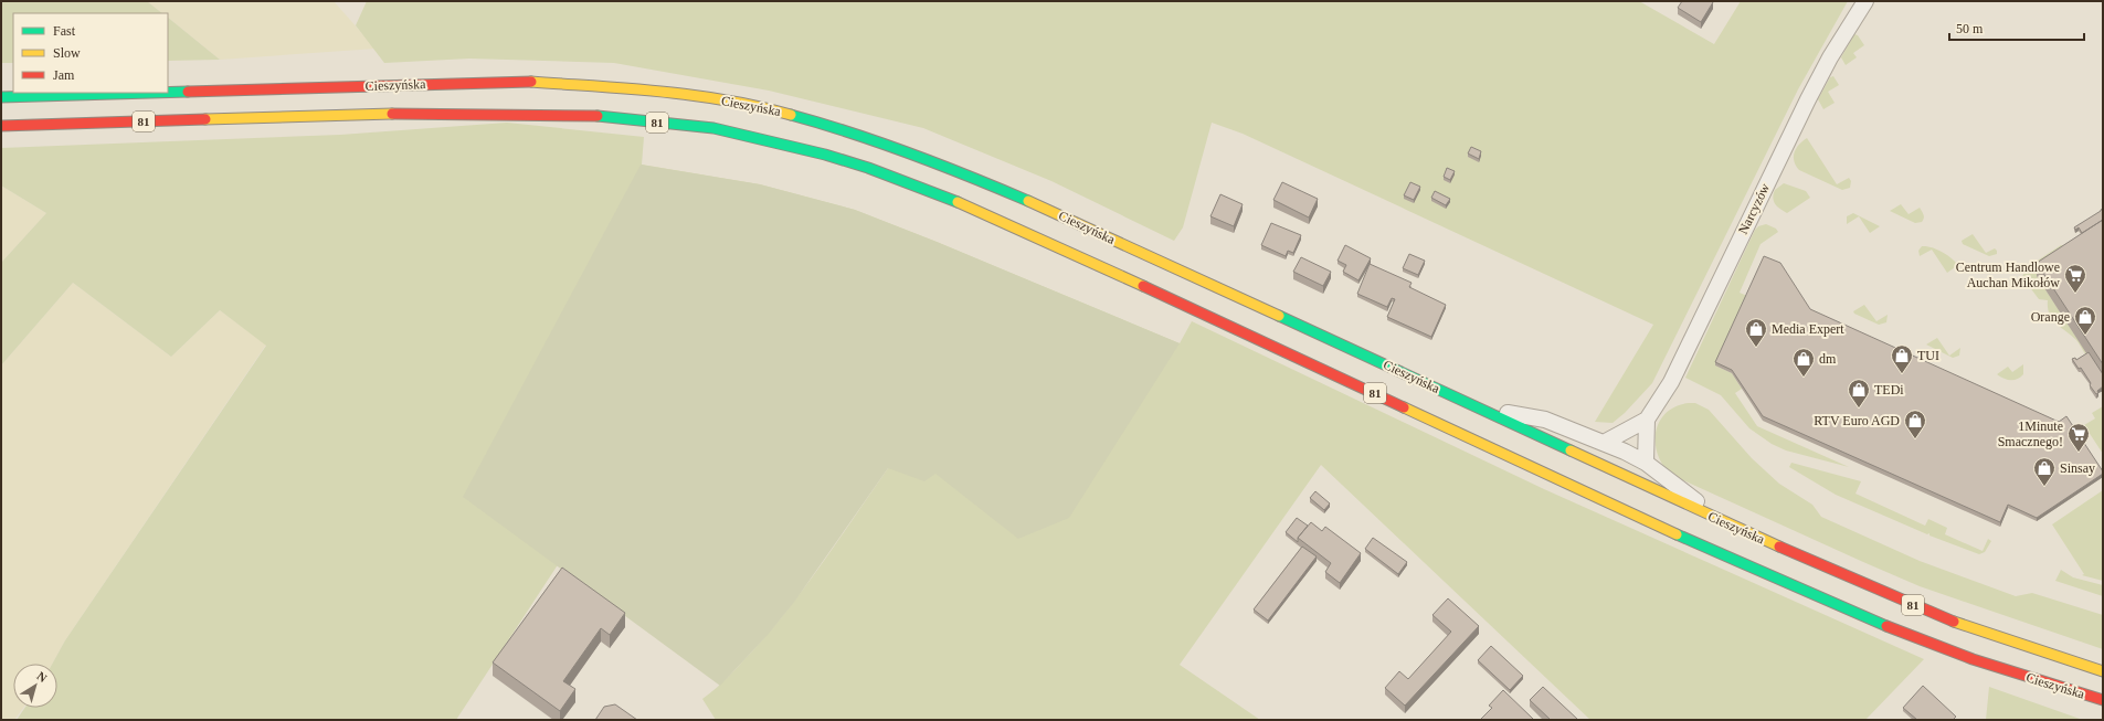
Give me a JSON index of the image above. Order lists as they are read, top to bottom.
{
  "streets": {
    "main road": ["Cieszyńska", "81"],
    "street": ["Narcyzów"]
  },
  "places": {
    "supermarket": ["Centrum Handlowe Auchan Mikołów", "1Minute Smacznego!"],
    "shop": [
      "Orange",
      "Media Expert",
      "TUI",
      "dm",
      "TEDi",
      "RTV Euro AGD",
      "Sinsay"
    ]
  },
  "legend": ["Fast", "Slow", "Jam"],
  "scale_bar": "50 m",
  "north": "top right"
}
